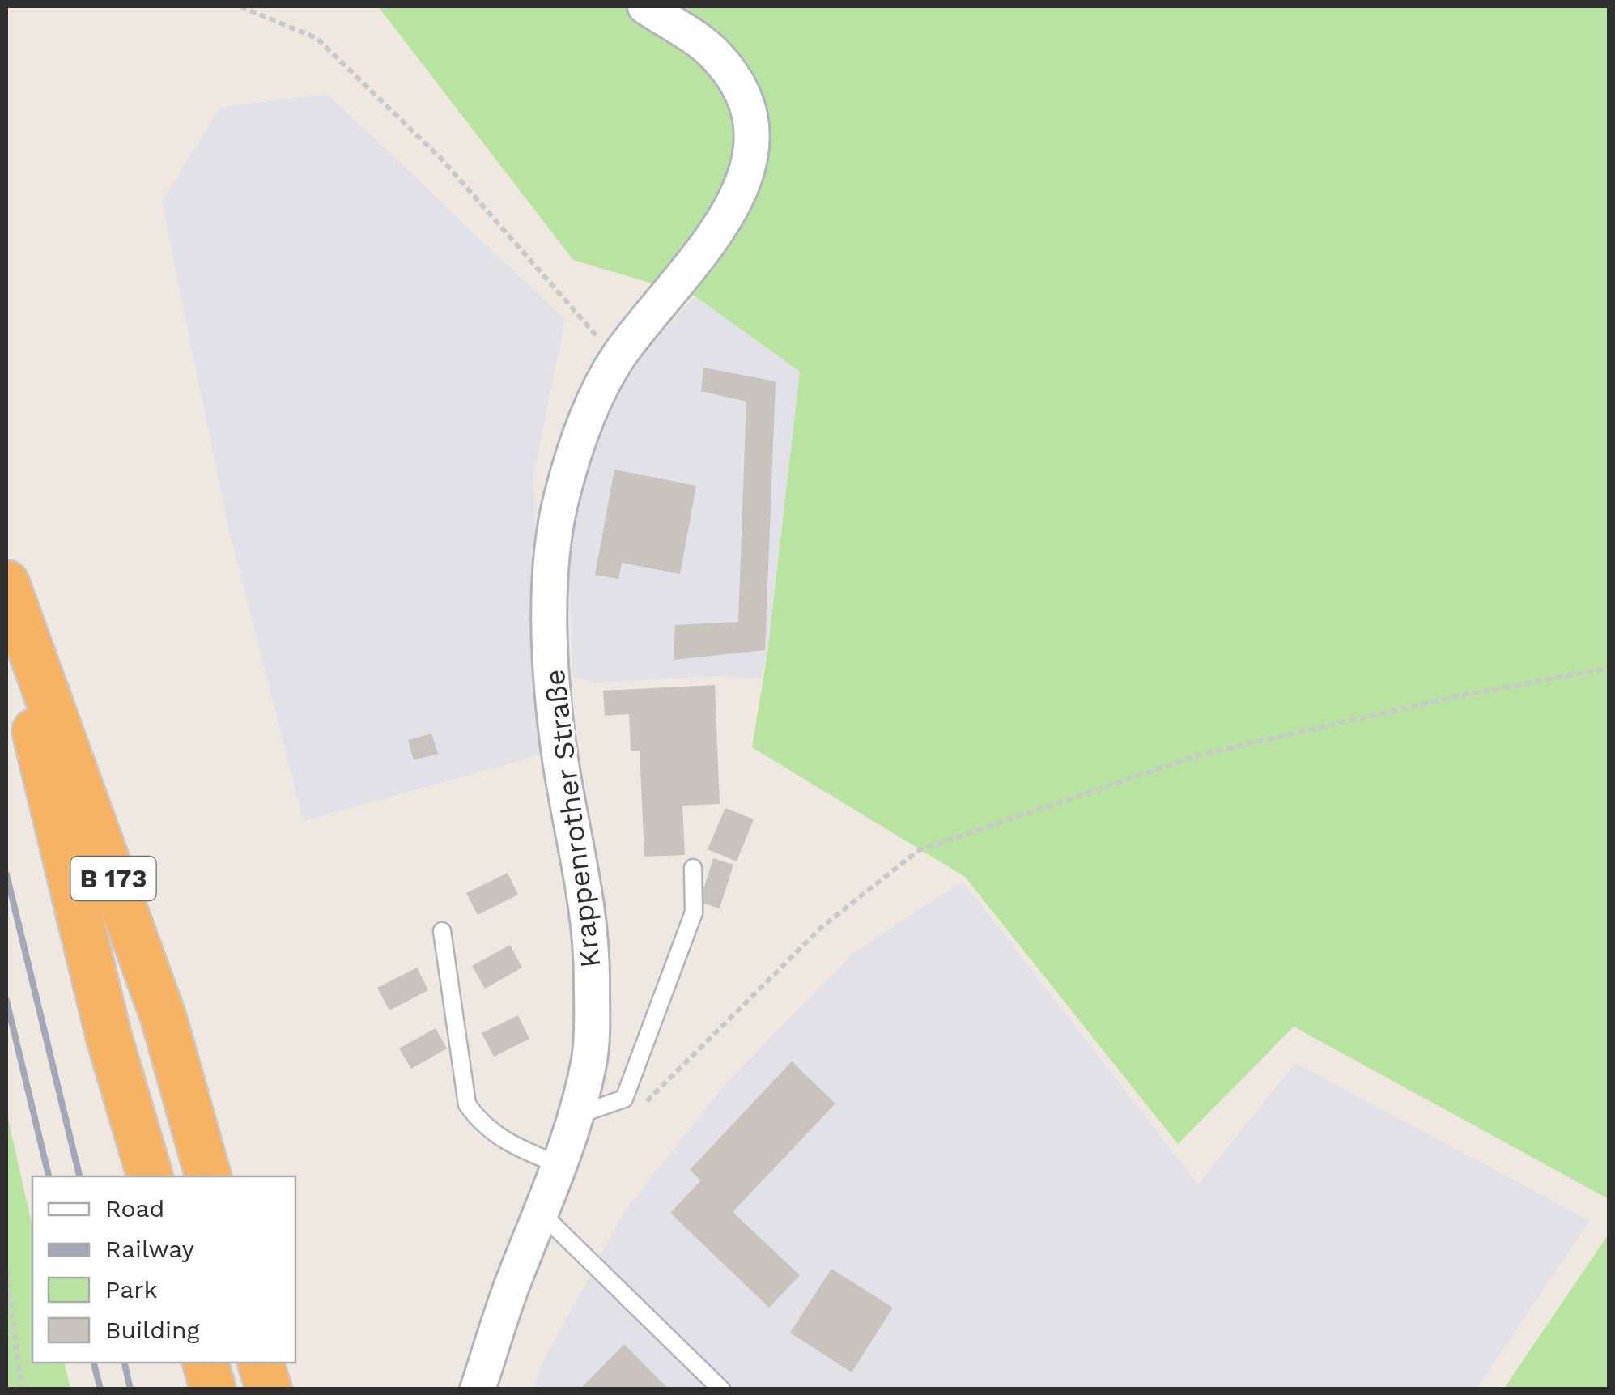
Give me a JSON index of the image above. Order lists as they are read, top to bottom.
{
  "streets": {
    "highway": ["B 173"],
    "street": ["Krappenrother Straße"]
  },
  "legend": [
    "Road",
    "Railway",
    "Park",
    "Building"
  ]
}
